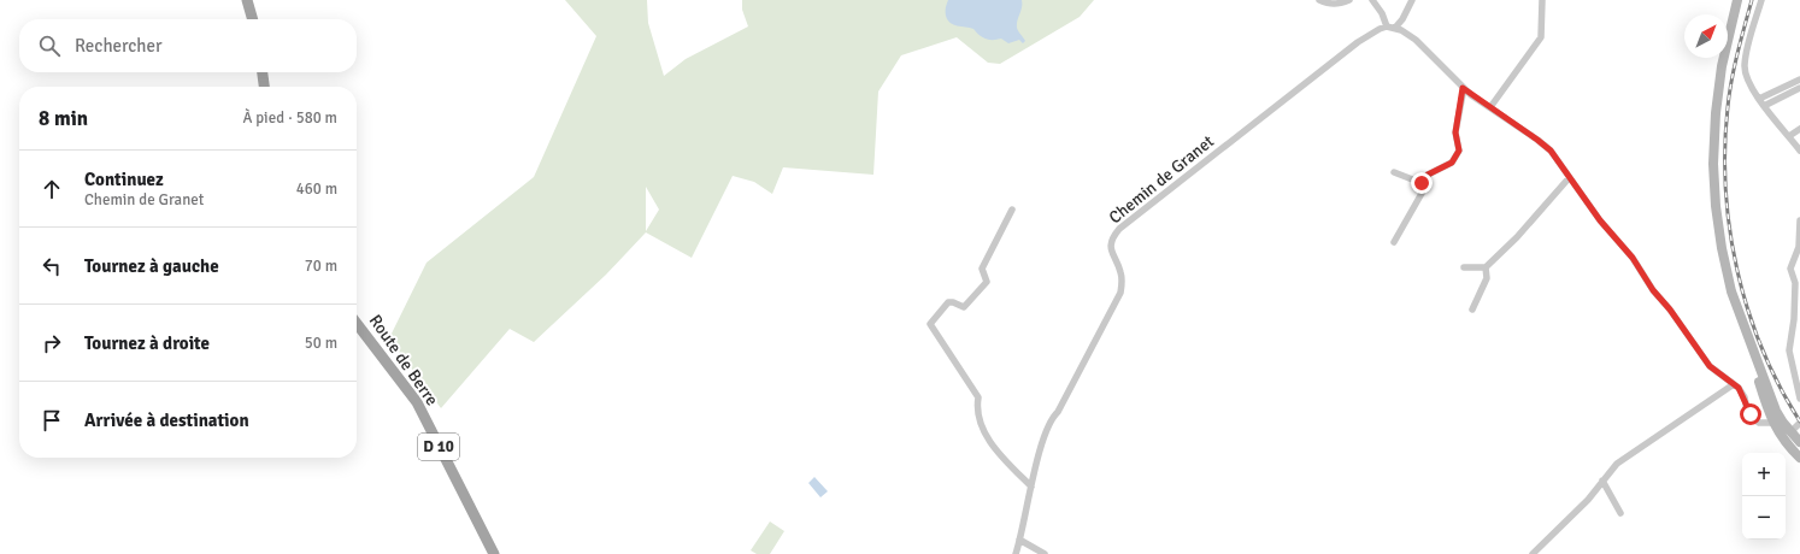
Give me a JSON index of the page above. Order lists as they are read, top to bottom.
{
  "streets": {
    "main road": ["Route de Berre", "D 10"],
    "street": ["Chemin de Granet"]
  },
  "north": "top right",
  "page": {
    "search": "Rechercher",
    "heading": ["8 min", "À pied · 580 m"],
    "list": [
      ["Continuez", "Chemin de Granet", "460 m"],
      ["Tournez à gauche", "70 m"],
      ["Tournez à droite", "50 m"],
      "Arrivée à destination"
    ],
    "map_buttons": ["+", "−"]
  }
}
